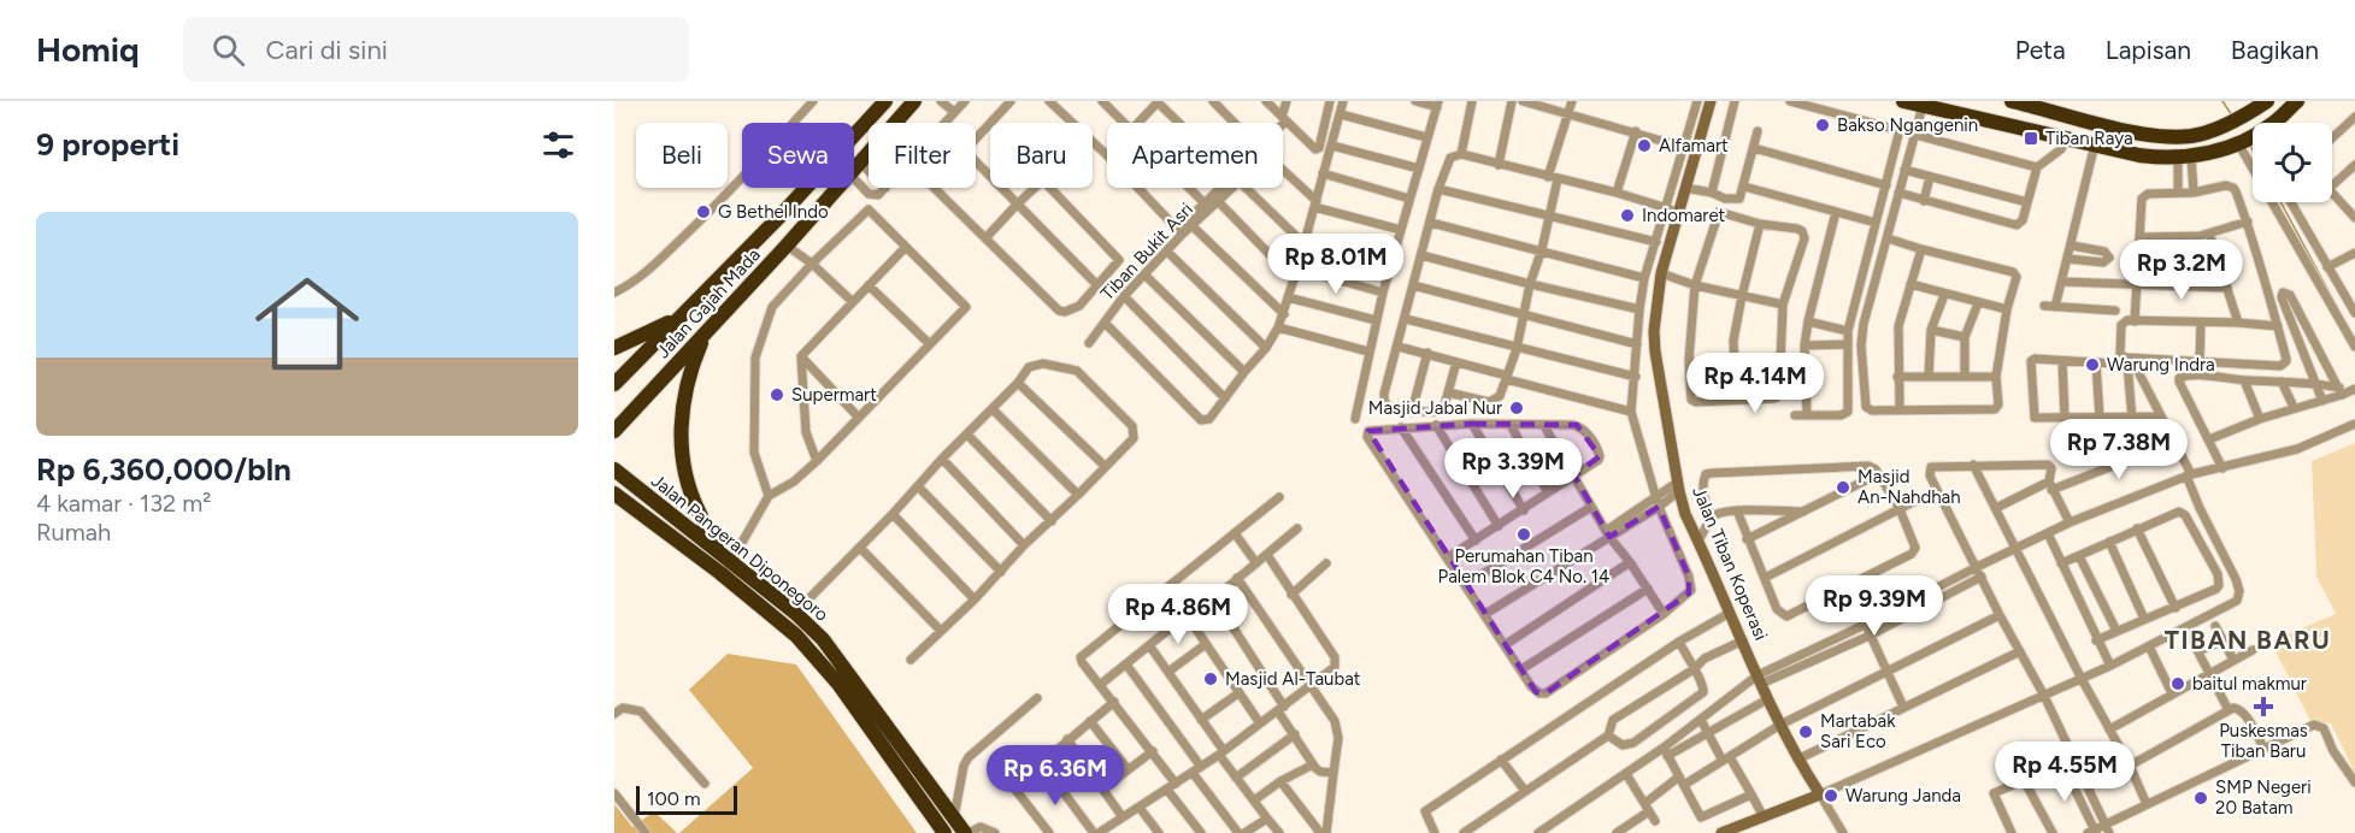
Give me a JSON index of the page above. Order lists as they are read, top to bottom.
{
  "streets": {
    "highway": ["Jalan Gajah Mada", "Jalan Pangeran Diponegoro"],
    "street": ["Tiban Bukit Asri", "Jalan Tiban Koperasi"]
  },
  "districts": ["TIBAN BARU"],
  "places": {
    "other": [
      "Bakso Ngangenin",
      "Alfamart",
      "G Bethel Indo",
      "Indomaret",
      "Warung Indra",
      "Supermart",
      "Masjid Jabal Nur",
      "Masjid An-Nahdhah",
      "Perumahan Tiban Palem Blok C4 No. 14",
      "Masjid Al-Taubat",
      "baitul makmur",
      "Martabak Sari Eco",
      "Warung Janda",
      "SMP Negeri 20 Batam"
    ],
    "transit": ["Tiban Raya"],
    "health": ["Puskesmas Tiban Baru"]
  },
  "scale_bar": "100 m",
  "page": {
    "header": "Homiq",
    "search": "Cari di sini",
    "nav": ["Peta", "Lapisan", "Bagikan"],
    "heading": "9 properti",
    "chip": [
      "Beli",
      "Sewa",
      "Filter",
      "Baru",
      "Apartemen"
    ],
    "list": [
      {
        "name": "Rp 6,360,000/bln",
        "note": "4 kamar · 132 m² · Rumah"
      }
    ],
    "price": [
      "Rp 8.01M",
      "Rp 3.2M",
      "Rp 4.14M",
      "Rp 7.38M",
      "Rp 3.39M",
      "Rp 9.39M",
      "Rp 4.86M",
      "Rp 4.55M",
      "Rp 6.36M"
    ],
    "scale": "100 m"
  }
}
